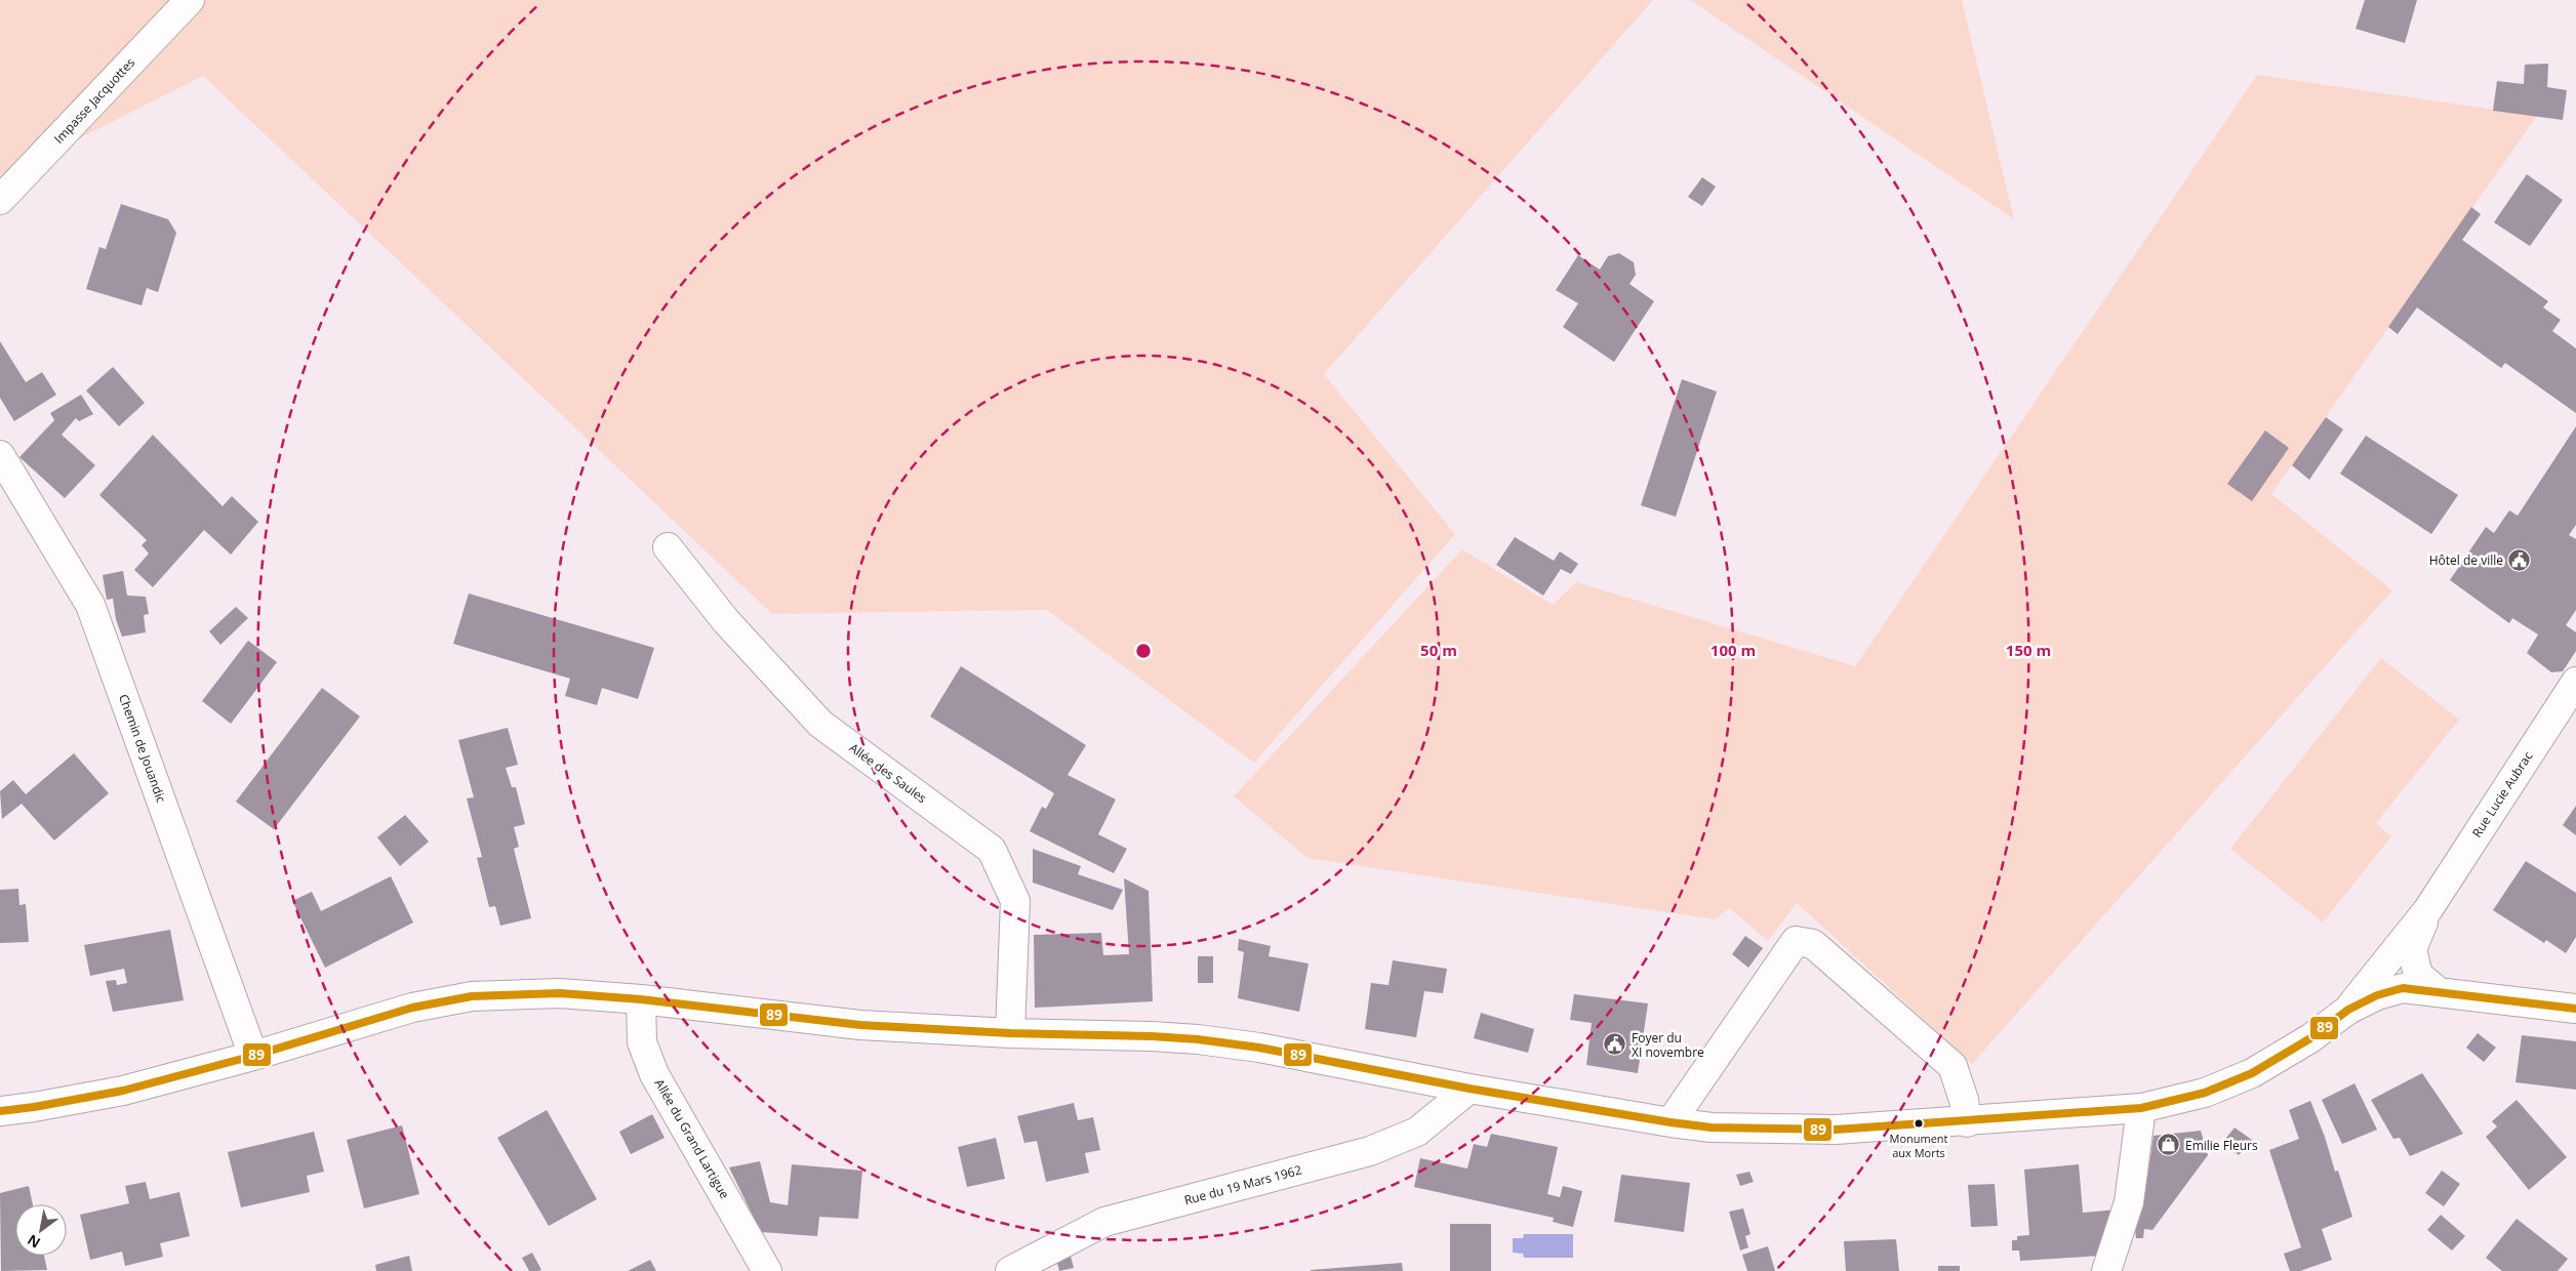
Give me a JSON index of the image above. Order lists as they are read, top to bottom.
{
  "streets": {
    "street": [
      "Impasse Jacquottes",
      "Chemin de Jouandic",
      "Allée des Saules",
      "Rue Lucie Aubrac",
      "Allée du Grand Lartigue",
      "Rue du 19 Mars 1962"
    ]
  },
  "places": {
    "public building": ["Hôtel de ville", "Foyer du XI novembre"],
    "other": ["Monument aux Morts"],
    "shop": ["Emilie Fleurs"]
  },
  "lines": ["transit line 89"],
  "north": "bottom left",
  "rings": ["50 m", "100 m", "150 m"]
}
